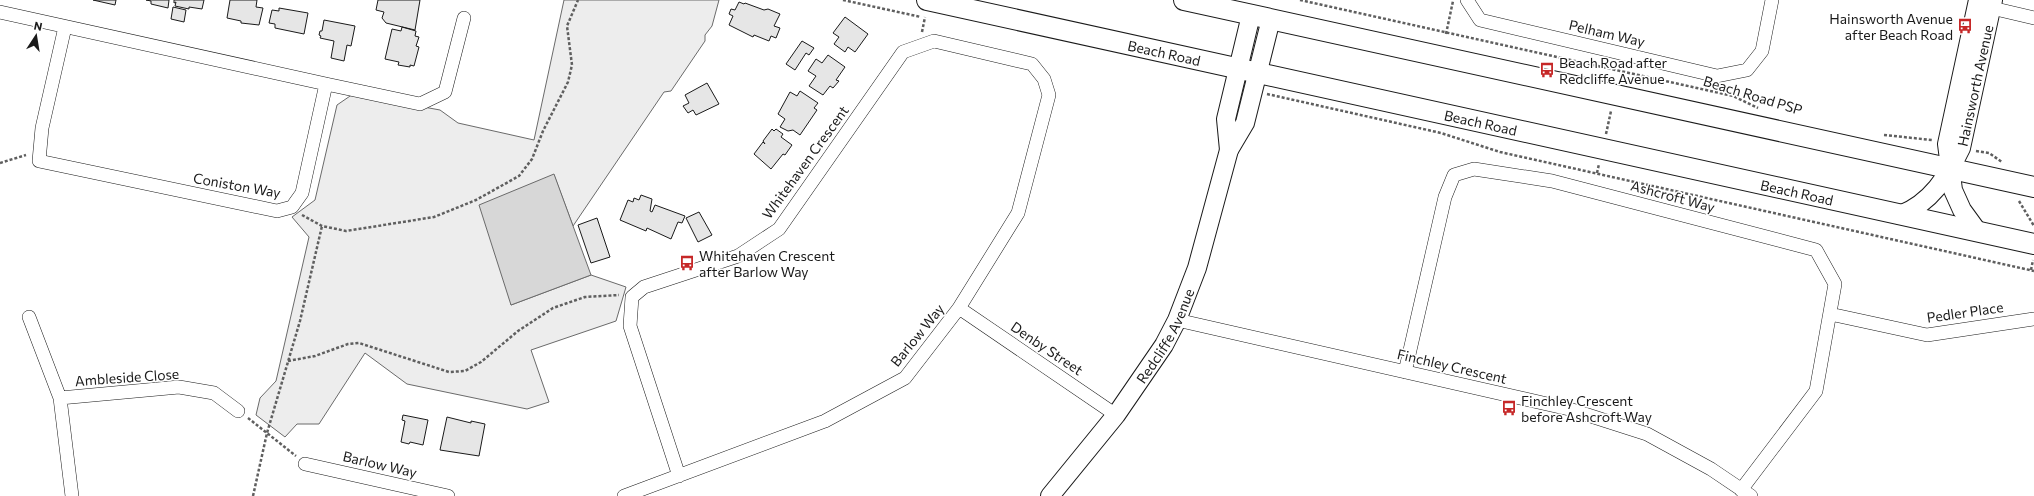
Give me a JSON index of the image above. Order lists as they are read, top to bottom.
{
  "streets": {
    "main road": ["Beach Road"],
    "street": [
      "Pelham Way",
      "Hainsworth Avenue",
      "Whitehaven Crescent",
      "Coniston Way",
      "Ashcroft Way",
      "Pedler Place",
      "Barlow Way",
      "Redcliffe Avenue",
      "Denby Street",
      "Finchley Crescent",
      "Ambleside Close"
    ],
    "path": ["Beach Road PSP"]
  },
  "crossings": [
    ["Beach Road", "Hainsworth Avenue"],
    ["Beach Road", "Redcliffe Avenue"],
    ["Whitehaven Crescent", "Barlow Way"],
    ["Ashcroft Way", "Pedler Place"],
    ["Ashcroft Way", "Finchley Crescent"],
    ["Barlow Way", "Denby Street"],
    ["Redcliffe Avenue", "Denby Street"],
    ["Redcliffe Avenue", "Finchley Crescent"]
  ],
  "places": {
    "bus stop": [
      "Hainsworth Avenue after Beach Road",
      "Beach Road after Redcliffe Avenue",
      "Whitehaven Crescent after Barlow Way",
      "Finchley Crescent before Ashcroft Way"
    ]
  },
  "north": "top"
}
